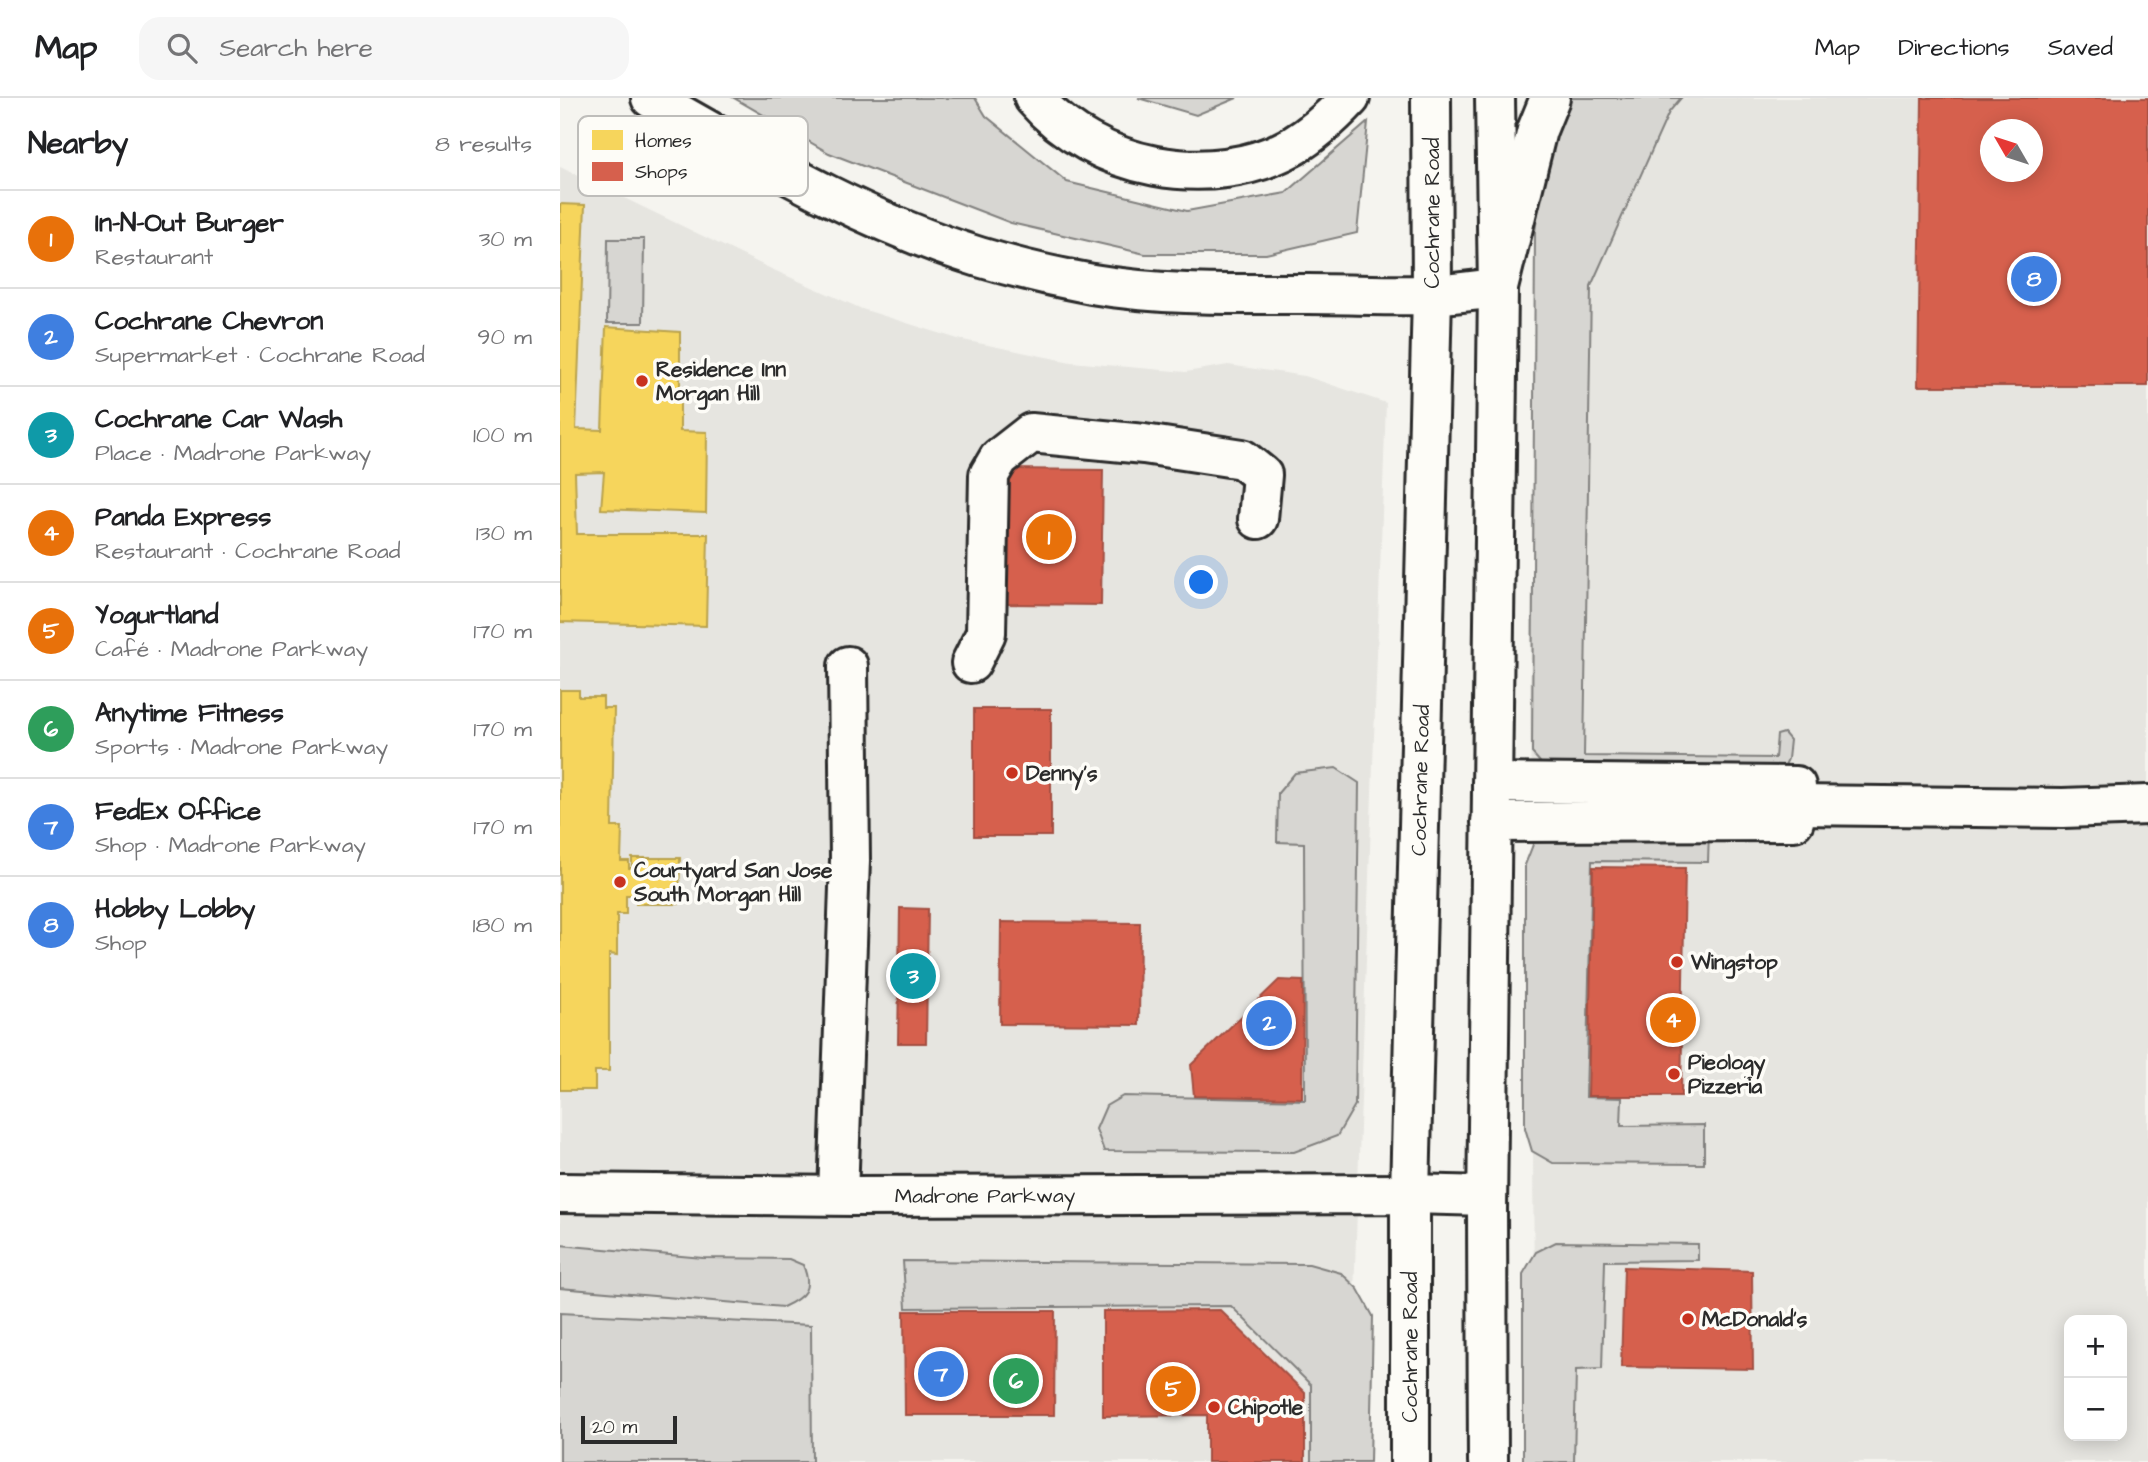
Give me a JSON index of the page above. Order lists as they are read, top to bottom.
{
  "streets": {
    "main road": ["Cochrane Road", "Madrone Parkway"]
  },
  "crossings": [
    ["Cochrane Road", "Madrone Parkway"]
  ],
  "places": [
    "Residence Inn Morgan Hill",
    "Denny's",
    "Courtyard San Jose South Morgan Hill",
    "Wingstop",
    "Pieology Pizzeria",
    "McDonald's",
    "Chipotle"
  ],
  "legend": ["Homes", "Shops"],
  "scale_bar": "20 m",
  "north": "top left",
  "page": {
    "header": "Map",
    "search": "Search here",
    "nav": ["Map", "Directions", "Saved"],
    "heading": ["Nearby", "8 results"],
    "list": [
      {
        "mark": "1",
        "name": "In-N-Out Burger",
        "note": "Restaurant",
        "value": "30 m"
      },
      {
        "mark": "2",
        "name": "Cochrane Chevron",
        "note": "Supermarket · Cochrane Road",
        "value": "90 m"
      },
      {
        "mark": "3",
        "name": "Cochrane Car Wash",
        "note": "Place · Madrone Parkway",
        "value": "100 m"
      },
      {
        "mark": "4",
        "name": "Panda Express",
        "note": "Restaurant · Cochrane Road",
        "value": "130 m"
      },
      {
        "mark": "5",
        "name": "Yogurtland",
        "note": "Café · Madrone Parkway",
        "value": "170 m"
      },
      {
        "mark": "6",
        "name": "Anytime Fitness",
        "note": "Sports · Madrone Parkway",
        "value": "170 m"
      },
      {
        "mark": "7",
        "name": "FedEx Office",
        "note": "Shop · Madrone Parkway",
        "value": "170 m"
      },
      {
        "mark": "8",
        "name": "Hobby Lobby",
        "note": "Shop",
        "value": "180 m"
      }
    ],
    "pins": [
      "8",
      "1",
      "3",
      "4",
      "2",
      "7",
      "6",
      "5"
    ],
    "map_buttons": ["+", "−"],
    "scale": "20 m"
  }
}
